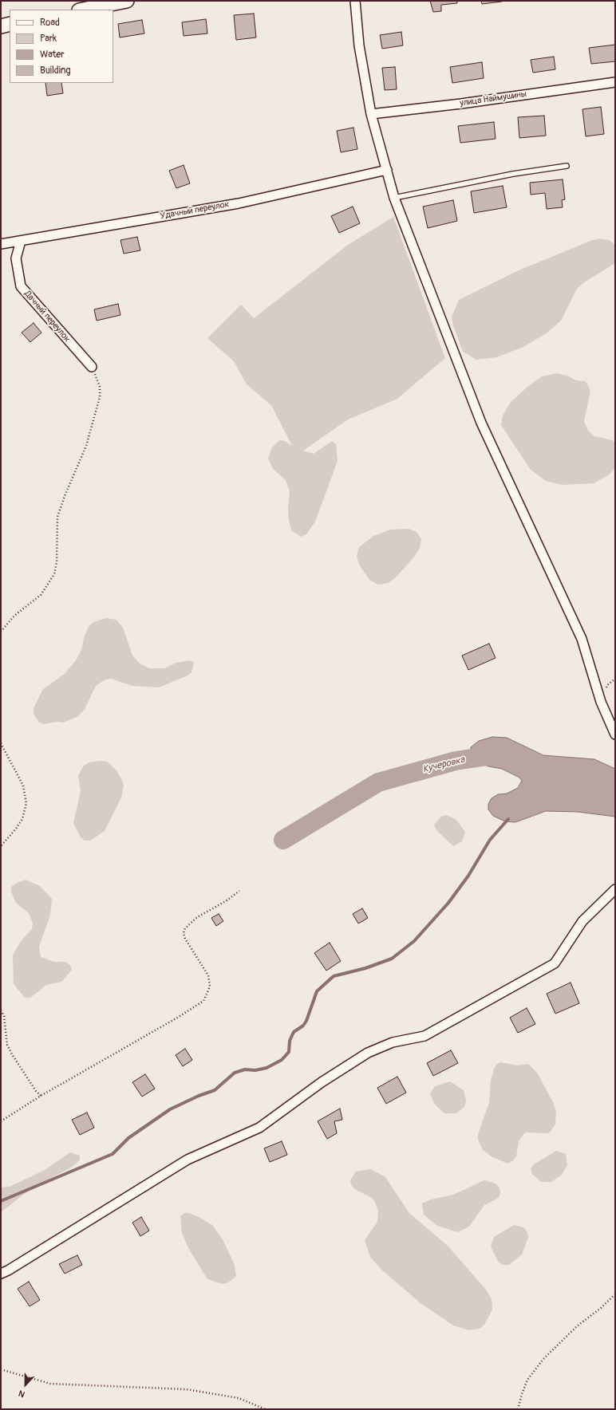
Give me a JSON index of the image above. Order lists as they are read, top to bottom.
{
  "streets": {
    "street": ["улица Наймушины", "Удачный переулок", "Дачный переулок"]
  },
  "crossings": [
    ["Удачный переулок", "Дачный переулок"]
  ],
  "water": ["Кучеровка"],
  "legend": [
    "Road",
    "Park",
    "Water",
    "Building"
  ],
  "north": "bottom"
}
